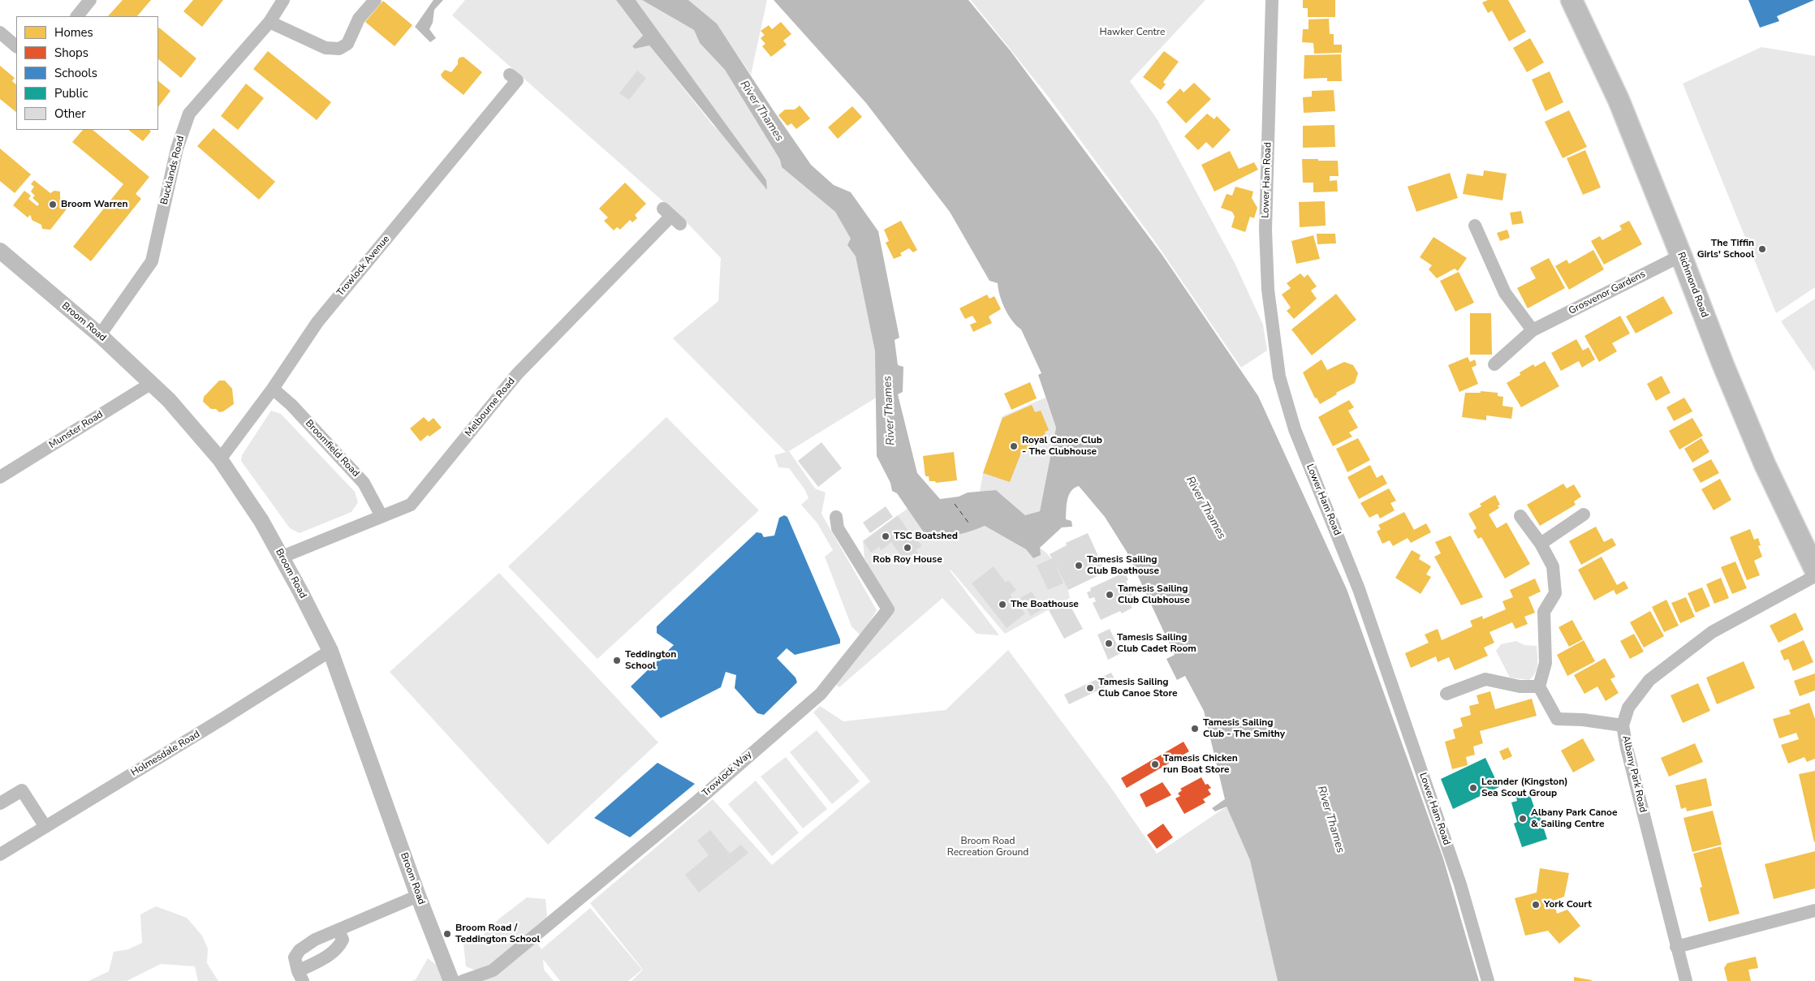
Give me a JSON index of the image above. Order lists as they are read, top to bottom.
{
  "streets": {
    "main road": ["Richmond Road"],
    "street": [
      "Bucklands Road",
      "Lower Ham Road",
      "Trowlock Avenue",
      "Grosvenor Gardens",
      "Broom Road",
      "Melbourne Road",
      "Munster Road",
      "Broomfield Road",
      "Holmesdale Road",
      "Trowlock Way",
      "Albany Park Road"
    ]
  },
  "crossings": [
    ["Bucklands Road", "Broom Road"],
    ["Trowlock Avenue", "Broom Road"],
    ["Trowlock Avenue", "Broomfield Road"],
    ["Richmond Road", "Grosvenor Gardens"],
    ["Broom Road", "Melbourne Road"],
    ["Broom Road", "Munster Road"],
    ["Broom Road", "Holmesdale Road"],
    ["Melbourne Road", "Broomfield Road"]
  ],
  "water": ["River Thames"],
  "parks": ["Hawker Centre", "Broom Road Recreation Ground"],
  "places": [
    "Broom Warren",
    "The Tiffin Girls' School",
    "Royal Canoe Club - The Clubhouse",
    "TSC Boatshed",
    "Rob Roy House",
    "Tamesis Sailing Club Boathouse",
    "Tamesis Sailing Club Clubhouse",
    "The Boathouse",
    "Tamesis Sailing Club Cadet Room",
    "Teddington School",
    "Tamesis Sailing Club Canoe Store",
    "Tamesis Sailing Club - The Smithy",
    "Tamesis Chicken run Boat Store",
    "Leander (Kingston) Sea Scout Group",
    "Albany Park Canoe & Sailing Centre",
    "York Court",
    "Broom Road / Teddington School"
  ],
  "legend": [
    "Homes",
    "Shops",
    "Schools",
    "Public",
    "Other"
  ]
}
